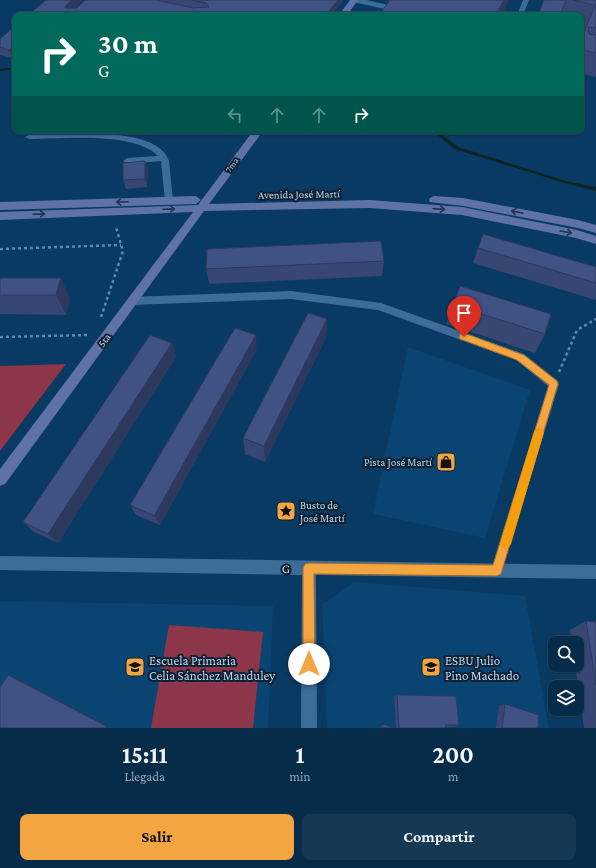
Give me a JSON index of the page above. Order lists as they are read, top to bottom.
{
  "streets": {
    "main road": ["7ma", "Avenida José Martí", "5ta"],
    "street": ["G"]
  },
  "crossings": [
    ["7ma", "Avenida José Martí"],
    ["7ma", "5ta"],
    ["Avenida José Martí", "5ta"]
  ],
  "places": {
    "shop": ["Pista José Martí"],
    "place": ["Busto de José Martí"],
    "school or university": ["Escuela Primaria Celia Sánchez Manduley", "ESBU Julio Pino Machado"]
  },
  "page": {
    "turn": ["30 m", "G"],
    "eta": [
      "15:11",
      "Llegada",
      "1",
      "min",
      "200",
      "m"
    ],
    "buttons": ["Salir", "Compartir"]
  }
}
